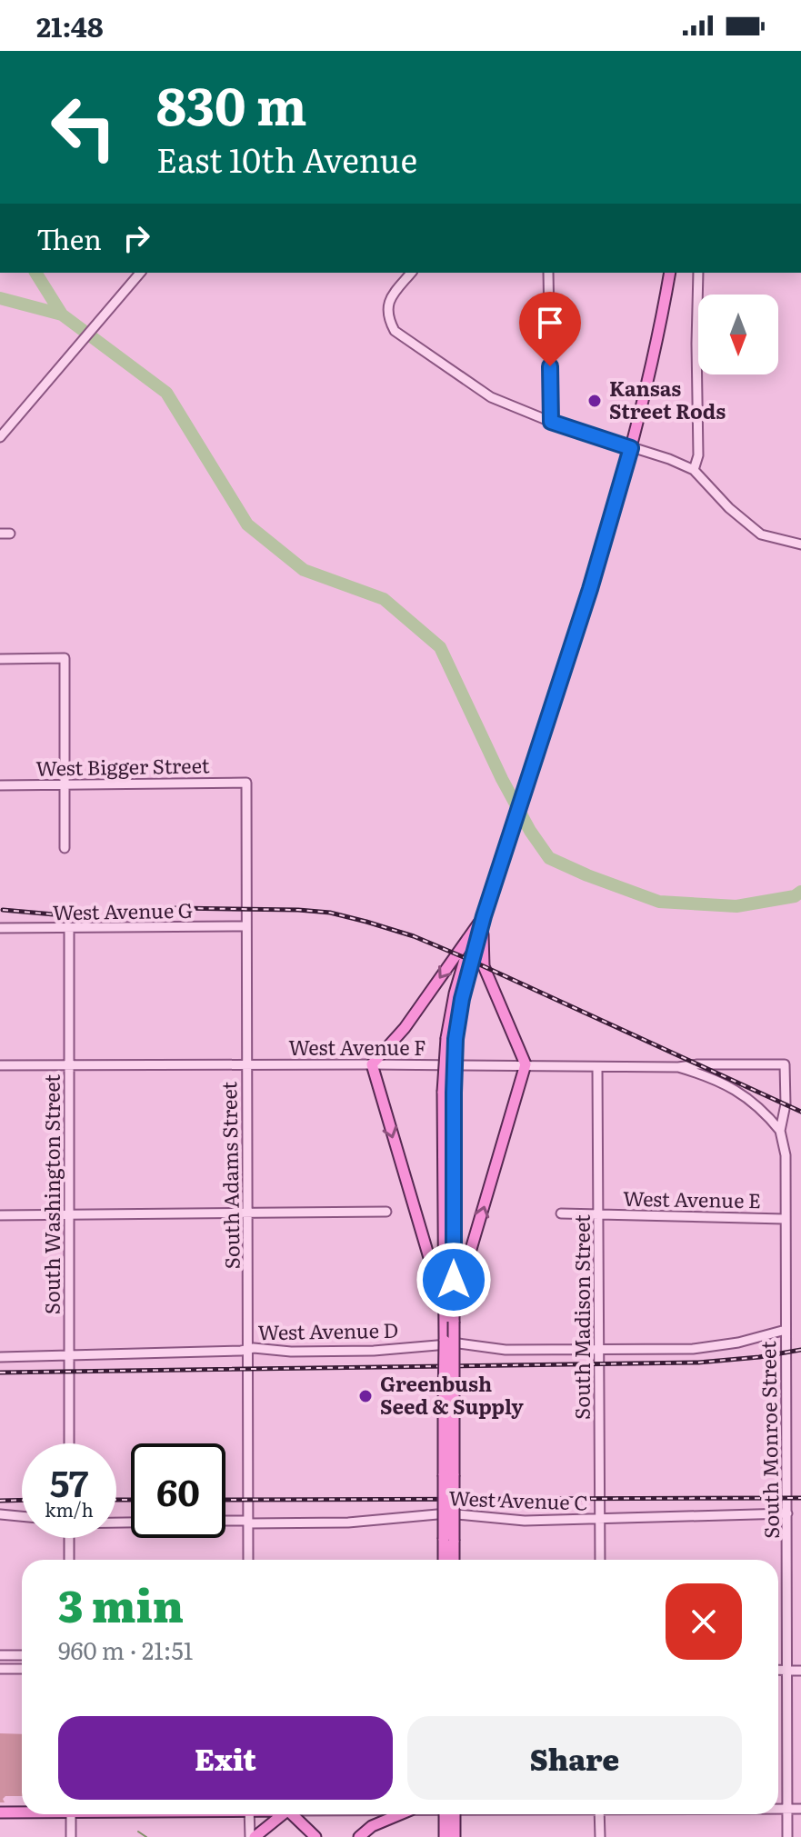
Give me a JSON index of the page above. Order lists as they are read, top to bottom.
{
  "streets": {
    "street": [
      "West Bigger Street",
      "West Avenue G",
      "West Avenue F",
      "South Adams Street",
      "South Washington Street",
      "West Avenue E",
      "South Madison Street",
      "West Avenue D",
      "South Monroe Street",
      "West Avenue C"
    ]
  },
  "crossings": [
    ["West Bigger Street", "South Adams Street"],
    ["West Avenue G", "South Adams Street"],
    ["West Avenue G", "South Washington Street"],
    ["West Avenue F", "South Adams Street"],
    ["West Avenue F", "South Washington Street"],
    ["West Avenue F", "South Madison Street"],
    ["West Avenue F", "South Monroe Street"],
    ["South Adams Street", "West Avenue D"],
    ["South Adams Street", "West Avenue C"],
    ["South Washington Street", "West Avenue D"],
    ["West Avenue E", "South Madison Street"],
    ["West Avenue E", "South Monroe Street"],
    ["South Madison Street", "West Avenue D"],
    ["South Madison Street", "West Avenue C"],
    ["West Avenue D", "South Monroe Street"],
    ["South Monroe Street", "West Avenue C"]
  ],
  "places": ["Kansas Street Rods", "Greenbush Seed & Supply"],
  "north": "bottom",
  "page": {
    "status": "21:48",
    "turn": ["830 m", "East 10th Avenue"],
    "then": "Then",
    "speed": "57 km/h",
    "limit": "60",
    "heading": ["3 min", "960 m · 21:51"],
    "buttons": ["Exit", "Share"]
  }
}
